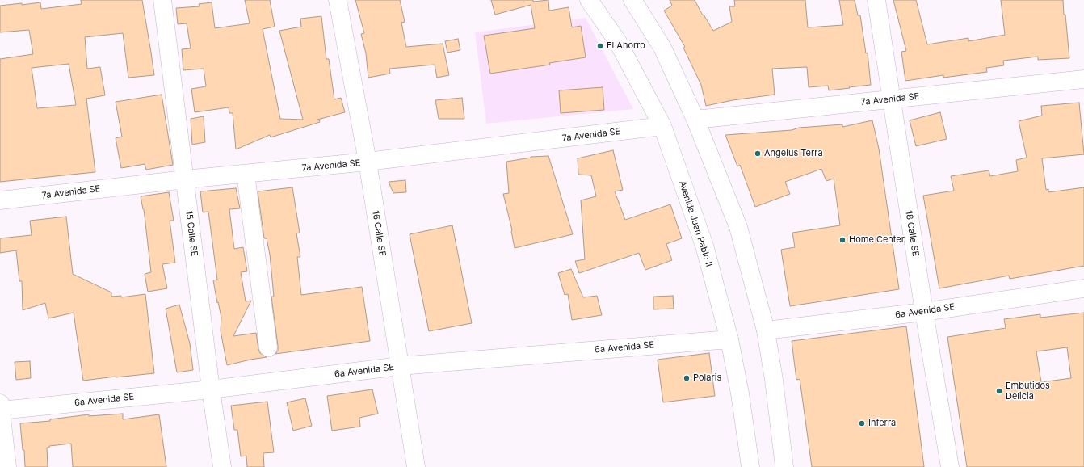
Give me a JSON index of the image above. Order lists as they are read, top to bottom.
{
  "streets": {
    "main road": [
      "7a Avenida SE",
      "Avenida Juan Pablo II",
      "15 Calle SE",
      "16 Calle SE",
      "18 Calle SE",
      "6a Avenida SE"
    ]
  },
  "crossings": [
    ["7a Avenida SE", "Avenida Juan Pablo II"],
    ["7a Avenida SE", "15 Calle SE"],
    ["7a Avenida SE", "16 Calle SE"],
    ["7a Avenida SE", "18 Calle SE"],
    ["Avenida Juan Pablo II", "6a Avenida SE"],
    ["15 Calle SE", "6a Avenida SE"],
    ["16 Calle SE", "6a Avenida SE"],
    ["18 Calle SE", "6a Avenida SE"]
  ],
  "places": [
    "El Ahorro",
    "Angelus Terra",
    "Home Center",
    "Polaris",
    "Embutidos Delicia",
    "Inferra"
  ]
}
